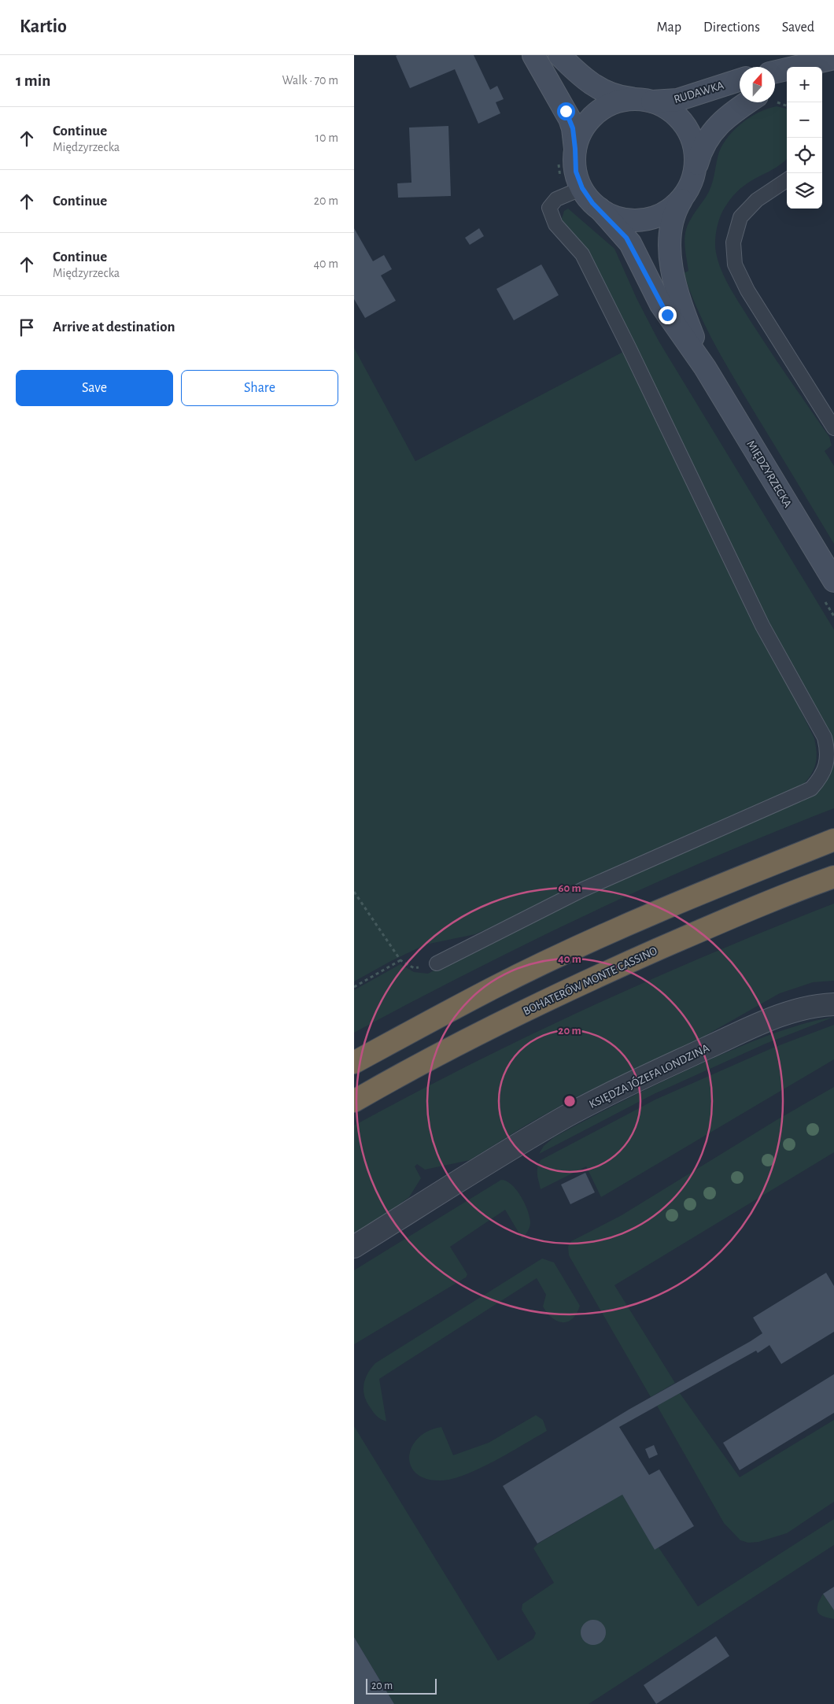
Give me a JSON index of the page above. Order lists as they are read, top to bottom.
{
  "streets": {
    "highway": ["BOHATERÓW MONTE CASSINO"],
    "main road": ["RUDAWKA", "MIĘDZYRZECKA"],
    "street": ["KSIĘDZA JÓZEFA LONDZINA"]
  },
  "crossings": [
    ["RUDAWKA", "MIĘDZYRZECKA"]
  ],
  "scale_bar": "20 m",
  "north": "top",
  "page": {
    "header": "Kartio",
    "nav": ["Map", "Directions", "Saved"],
    "heading": ["1 min", "Walk · 70 m"],
    "map_buttons": ["+", "−"],
    "list": [
      ["Continue", "Międzyrzecka", "10 m"],
      ["Continue", "20 m"],
      ["Continue", "Międzyrzecka", "40 m"],
      "Arrive at destination"
    ],
    "buttons": ["Save", "Share"],
    "scale": "20 m"
  },
  "rings": ["60 m", "40 m", "20 m"]
}
